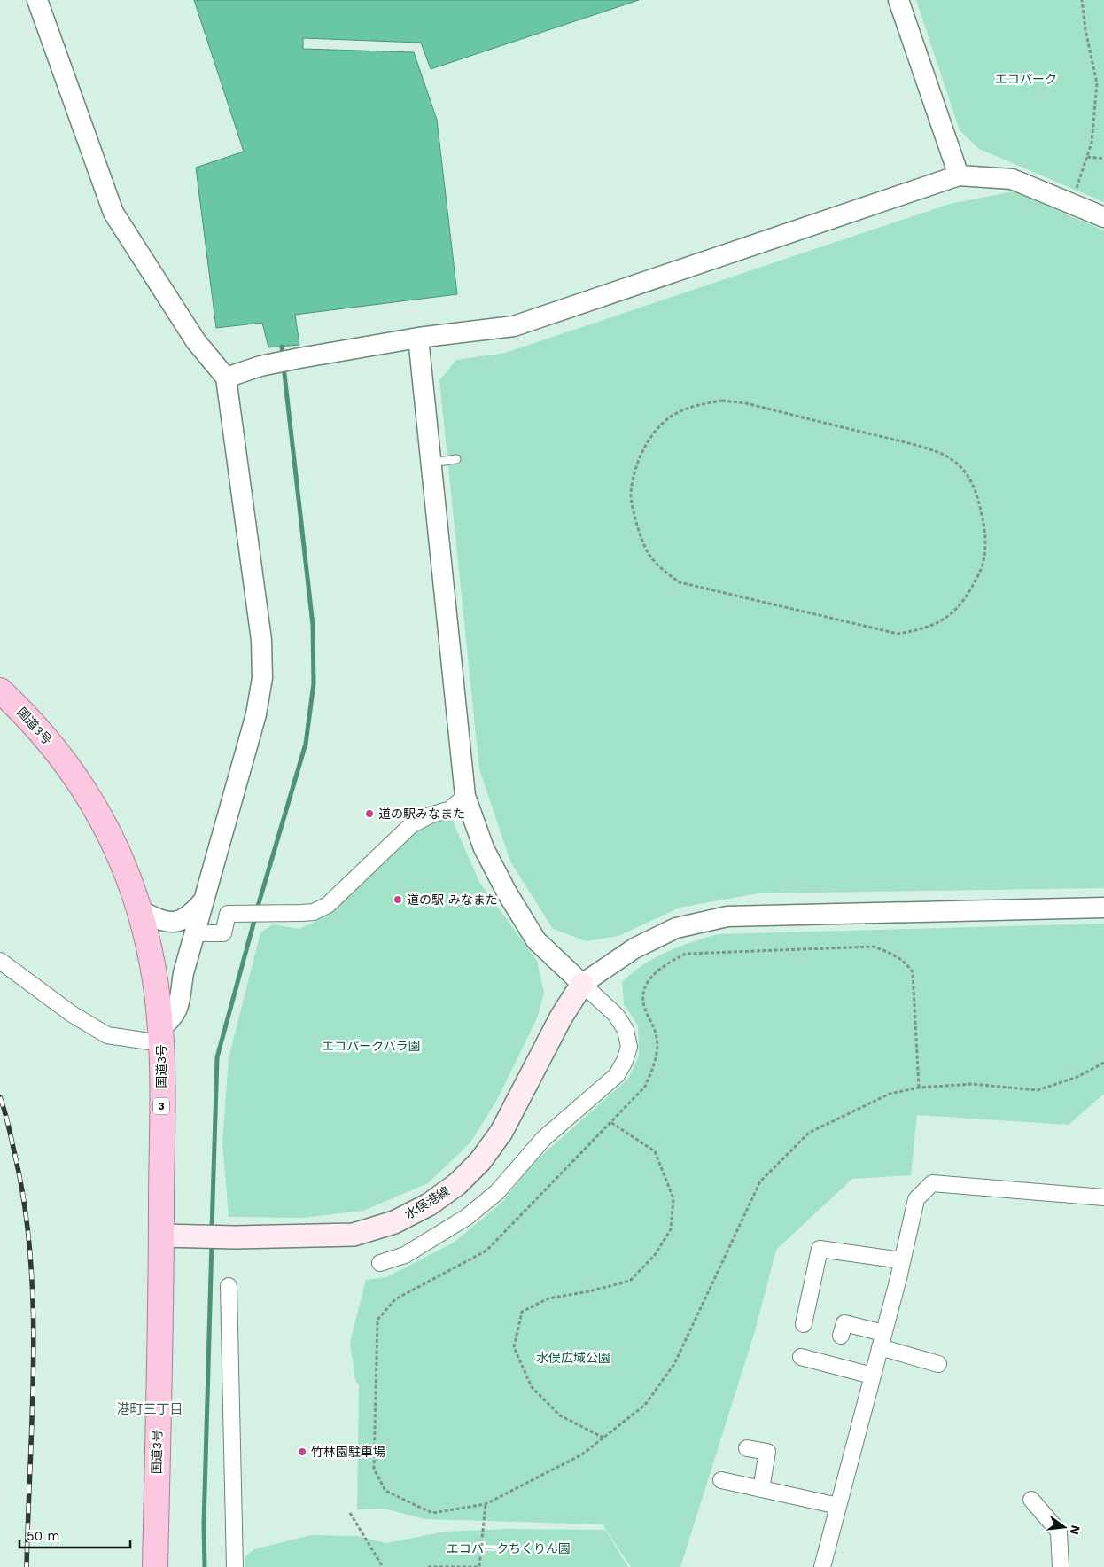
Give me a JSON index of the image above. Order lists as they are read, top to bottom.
{
  "streets": {
    "highway": ["国道3号", "3"],
    "main road": ["水俣港線"]
  },
  "crossings": [
    ["国道3号", "水俣港線"]
  ],
  "districts": ["港町三丁目"],
  "parks": [
    "エコパーク",
    "エコパークバラ園",
    "水俣広域公園",
    "エコパークちくりん園"
  ],
  "places": ["道の駅みなまた", "道の駅 みなまた", "竹林園駐車場"],
  "scale_bar": "50 m",
  "north": "right"
}
